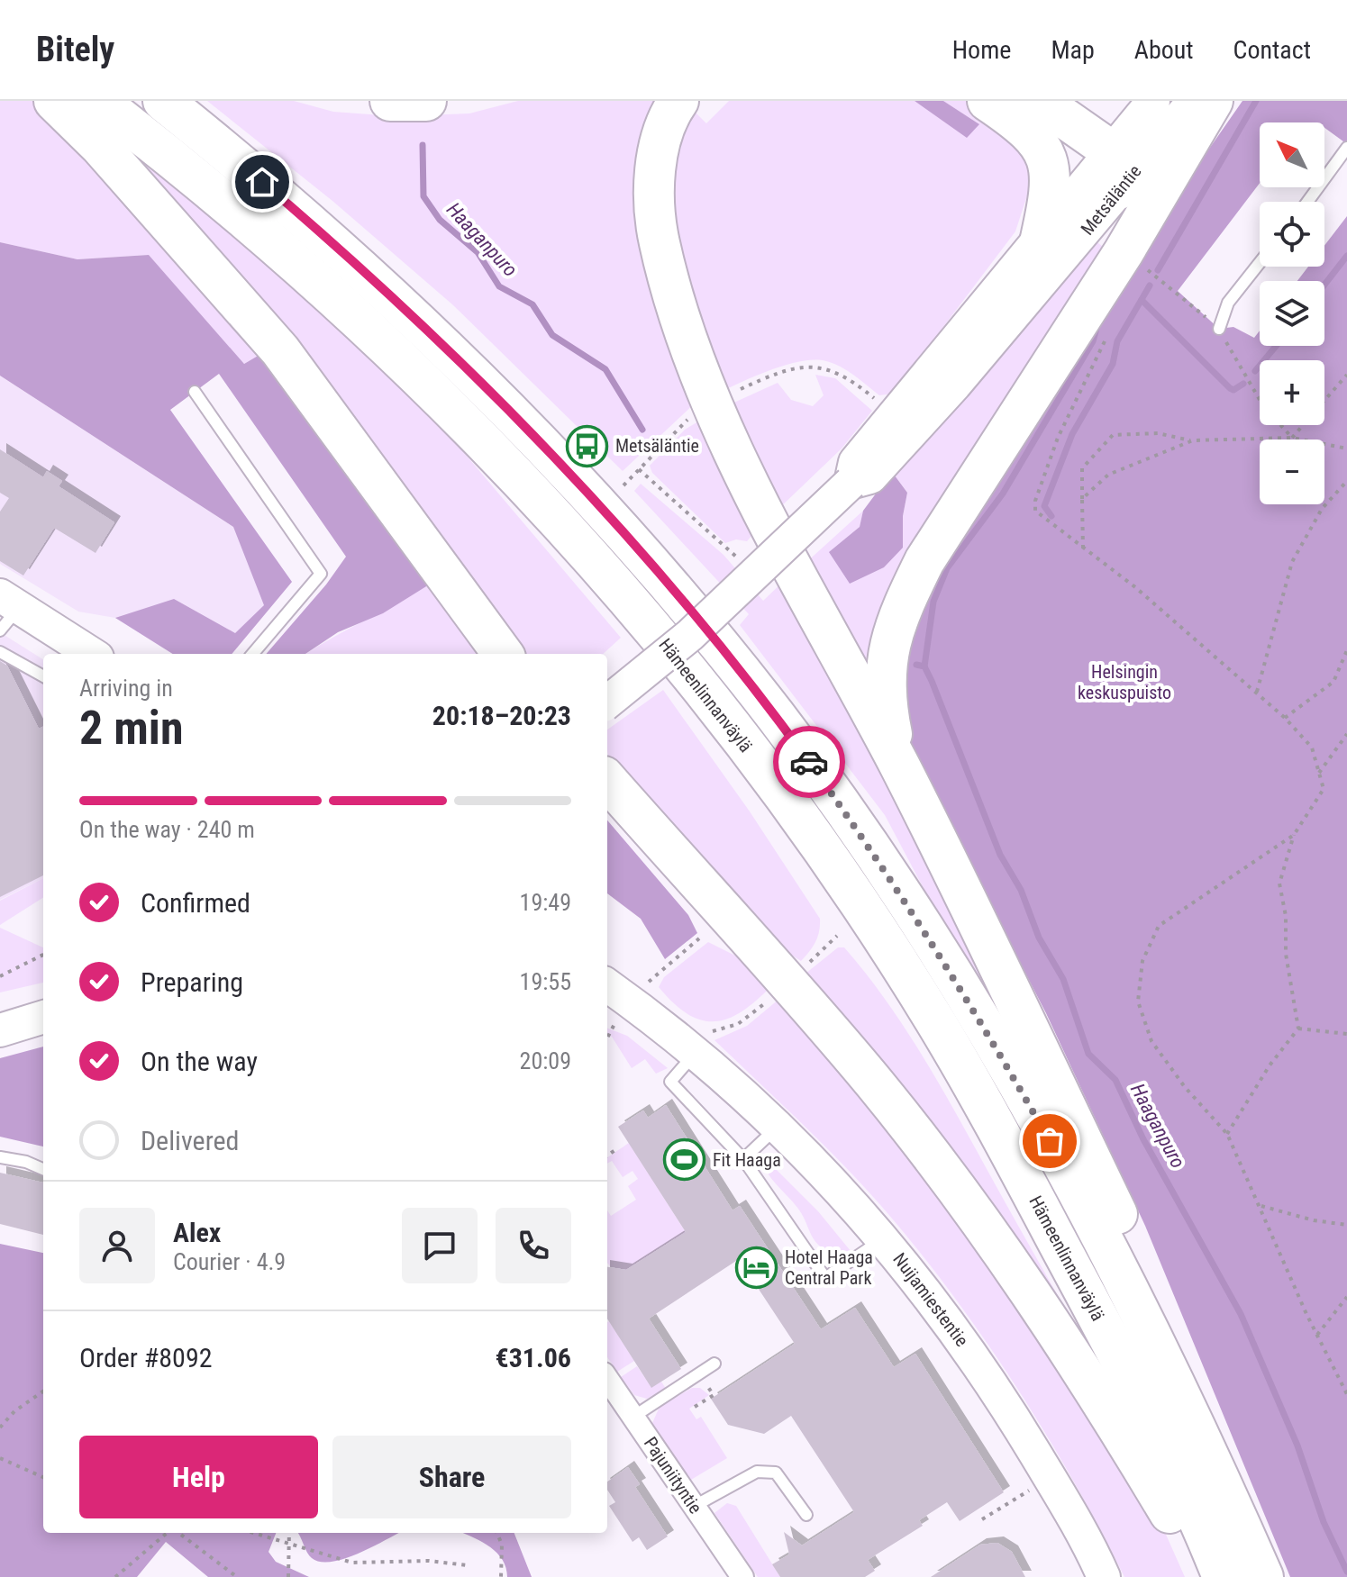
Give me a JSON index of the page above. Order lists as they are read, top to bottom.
{
  "streets": {
    "highway": ["Hämeenlinnanväylä"],
    "main road": ["Metsäläntie", "Nuijamiestentie"],
    "street": ["Pajuniityntie"]
  },
  "water": ["Haaganpuro"],
  "parks": ["Helsingin keskuspuisto"],
  "places": {
    "bus stop": ["Metsäläntie"],
    "sports": ["Fit Haaga"],
    "hotel": ["Hotel Haaga Central Park"]
  },
  "north": "top left",
  "page": {
    "header": "Bitely",
    "nav": [
      "Home",
      "Map",
      "About",
      "Contact"
    ],
    "map_buttons": ["+", "−"],
    "heading": ["2 min", "Arriving in", "20:18–20:23"],
    "panel": [
      "Alex",
      "Courier · 4.9",
      "Order #8092",
      "€31.06"
    ],
    "bar": "On the way · 240 m",
    "list": [
      ["Confirmed", "19:49"],
      ["Preparing", "19:55"],
      ["On the way", "20:09"],
      "Delivered"
    ],
    "buttons": ["Help", "Share"]
  }
}
